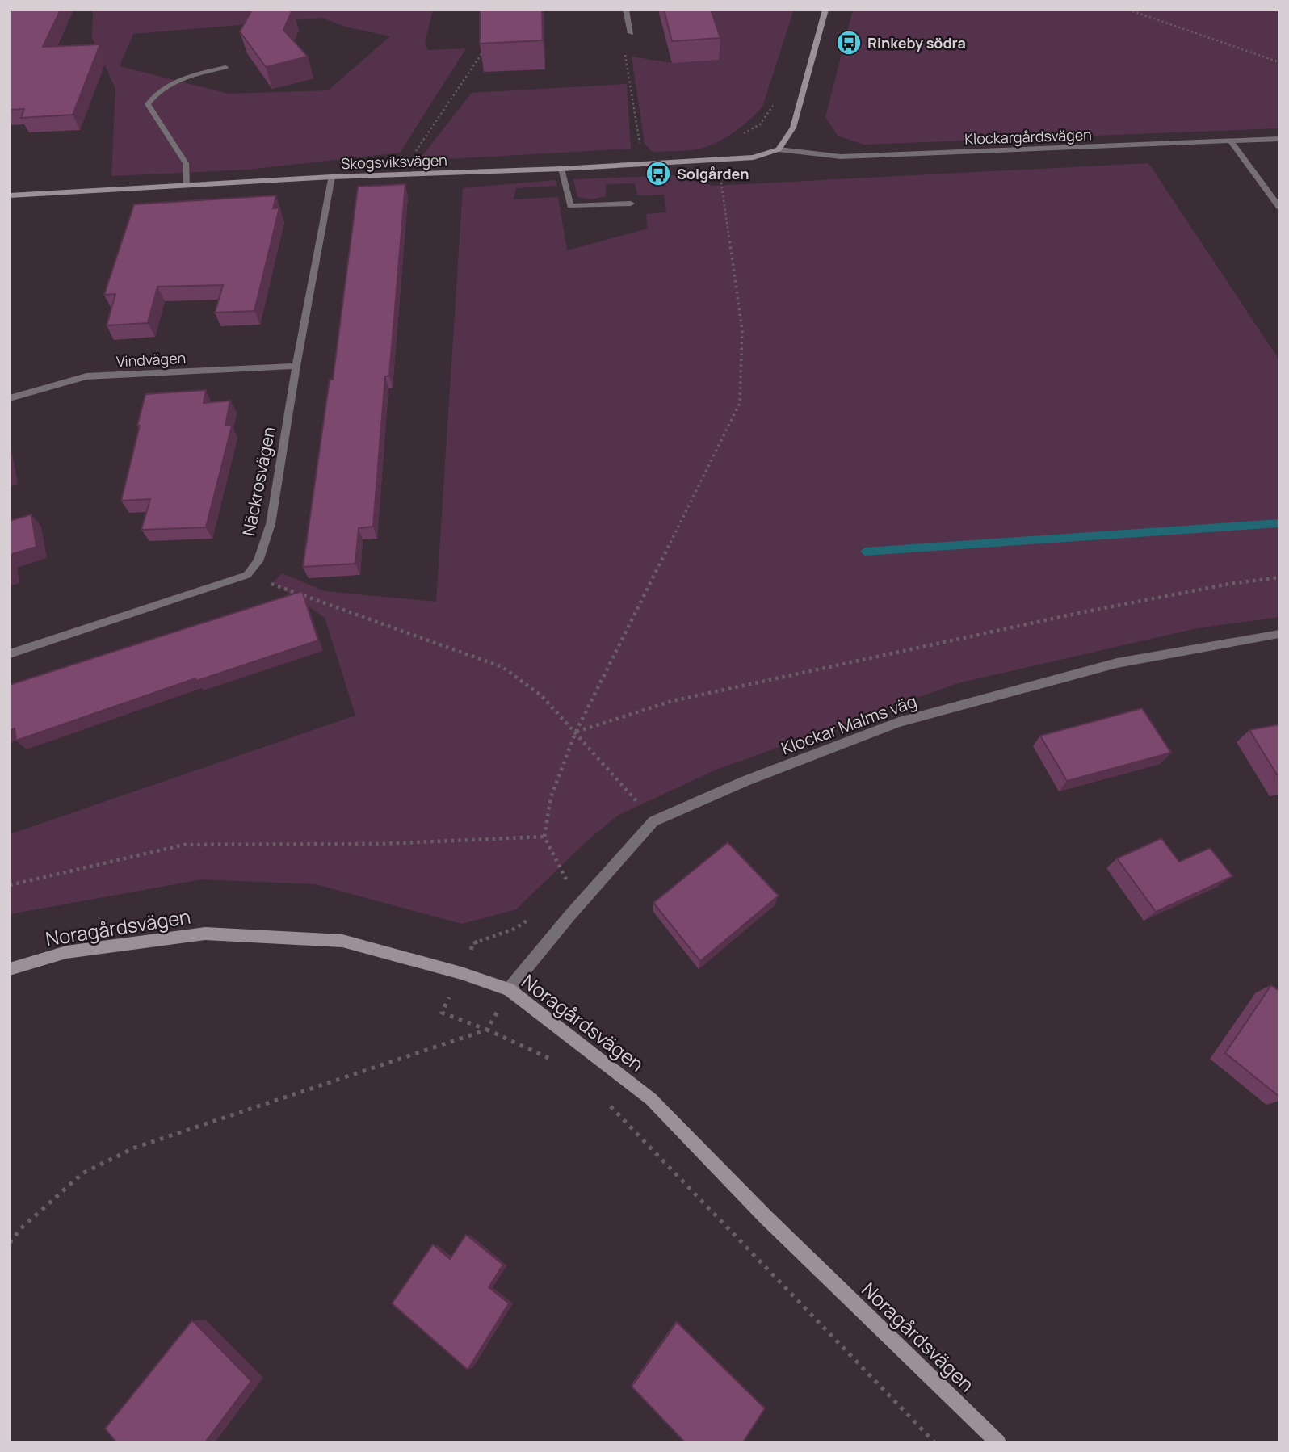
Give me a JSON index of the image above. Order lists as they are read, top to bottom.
{
  "streets": {
    "street": [
      "Klockargårdsvägen",
      "Skogsviksvägen",
      "Vindvägen",
      "Näckrosvägen",
      "Klockar Malms väg",
      "Noragårdsvägen"
    ]
  },
  "crossings": [
    ["Klockargårdsvägen", "Skogsviksvägen"],
    ["Skogsviksvägen", "Näckrosvägen"],
    ["Vindvägen", "Näckrosvägen"],
    ["Klockar Malms väg", "Noragårdsvägen"]
  ],
  "places": {
    "bus stop": ["Rinkeby södra", "Solgården"]
  }
}
